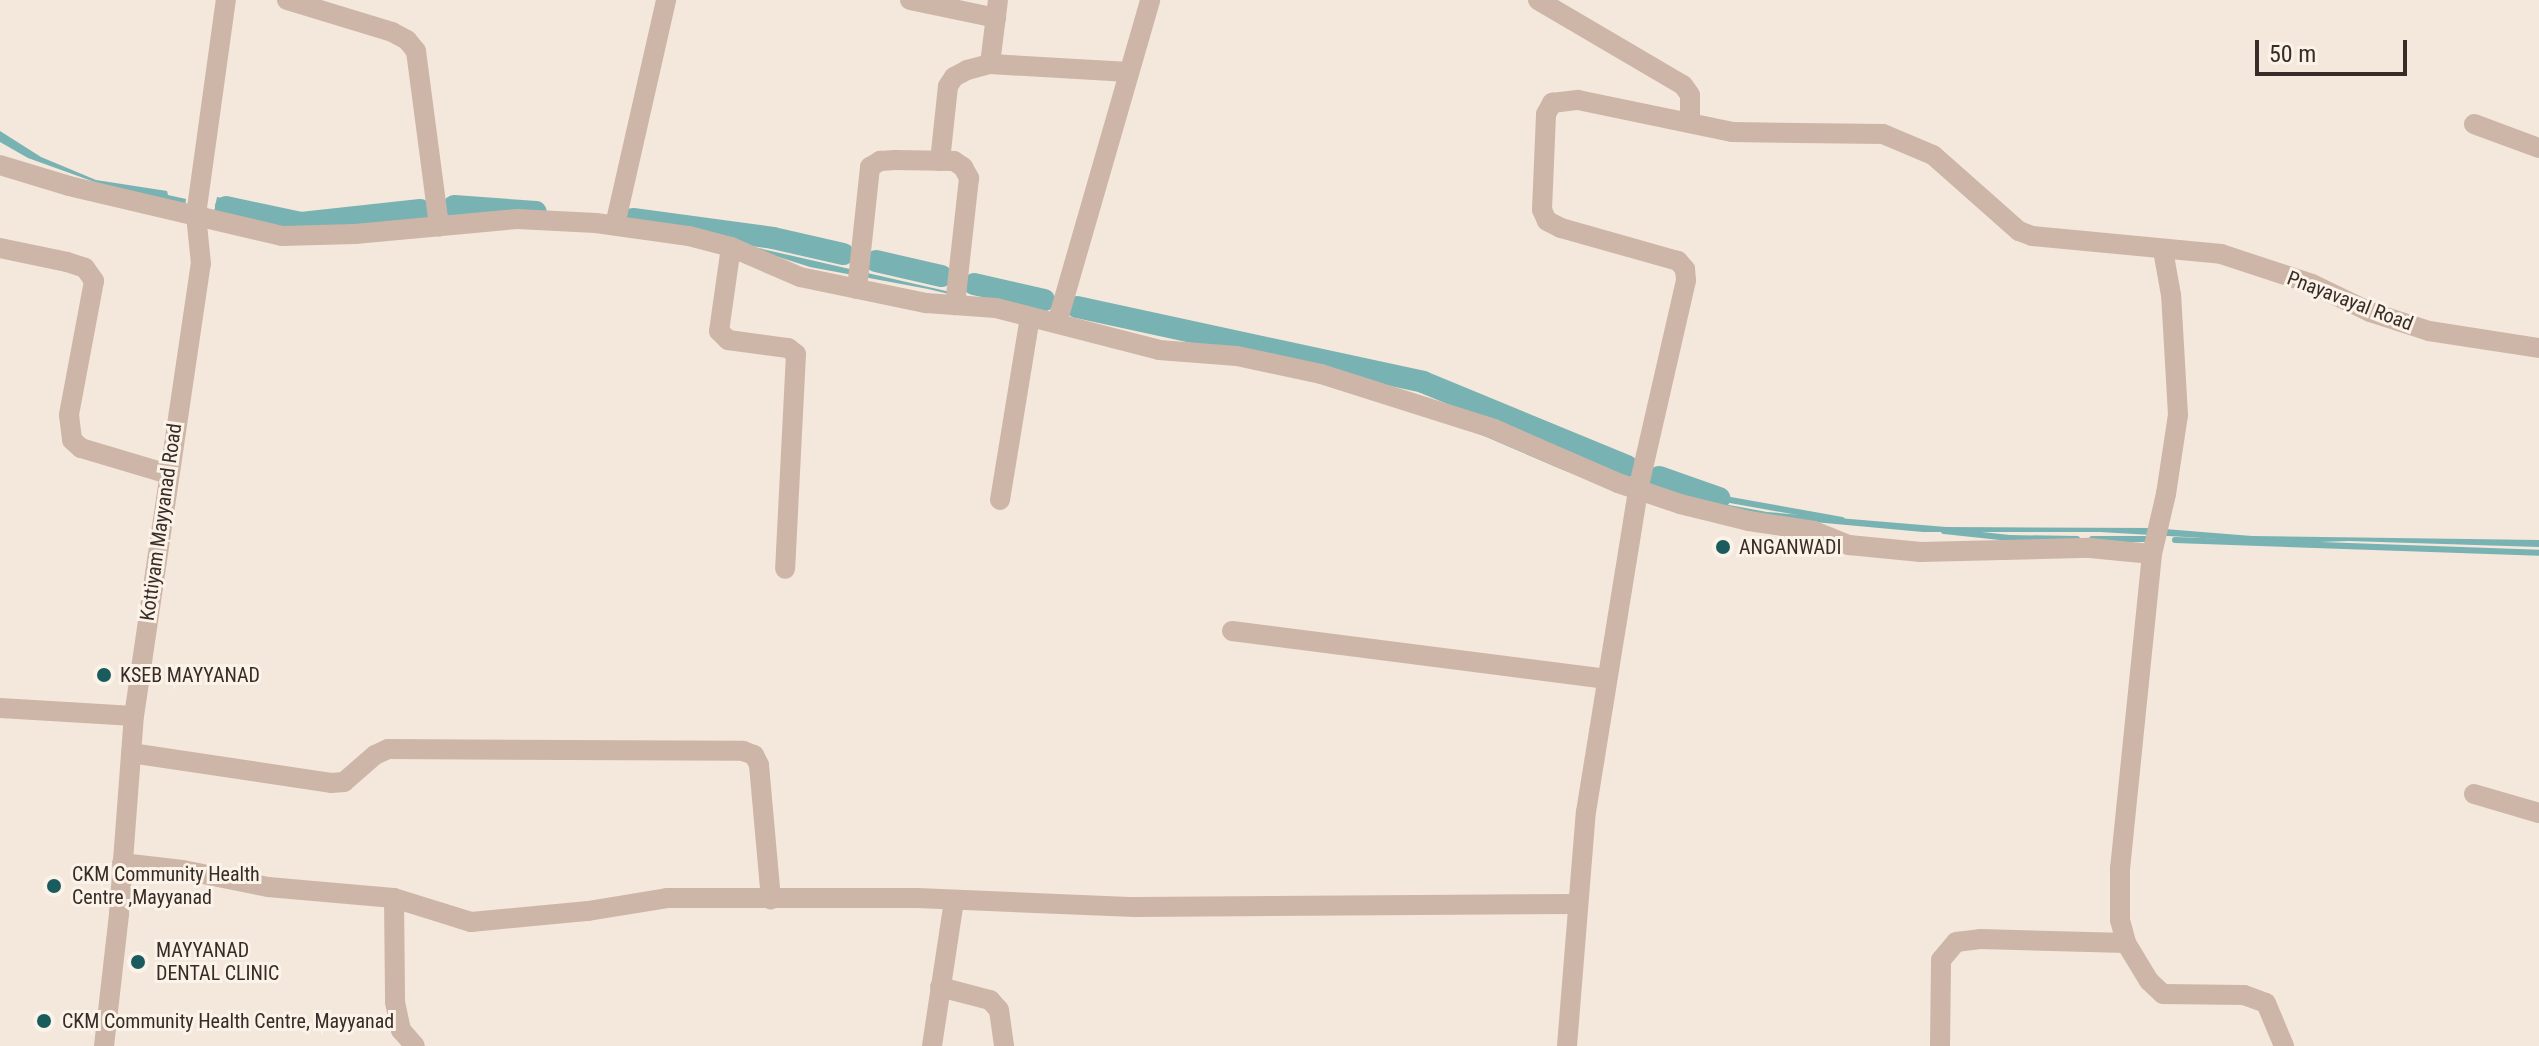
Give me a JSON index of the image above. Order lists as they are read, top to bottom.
{
  "streets": {
    "street": ["Pnayavayal Road", "Kottiyam Mayyanad Road"]
  },
  "places": [
    "ANGANWADI",
    "KSEB MAYYANAD",
    "CKM Community Health Centre ,Mayyanad",
    "MAYYANAD DENTAL CLINIC",
    "CKM Community Health Centre, Mayyanad"
  ],
  "scale_bar": "50 m"
}
